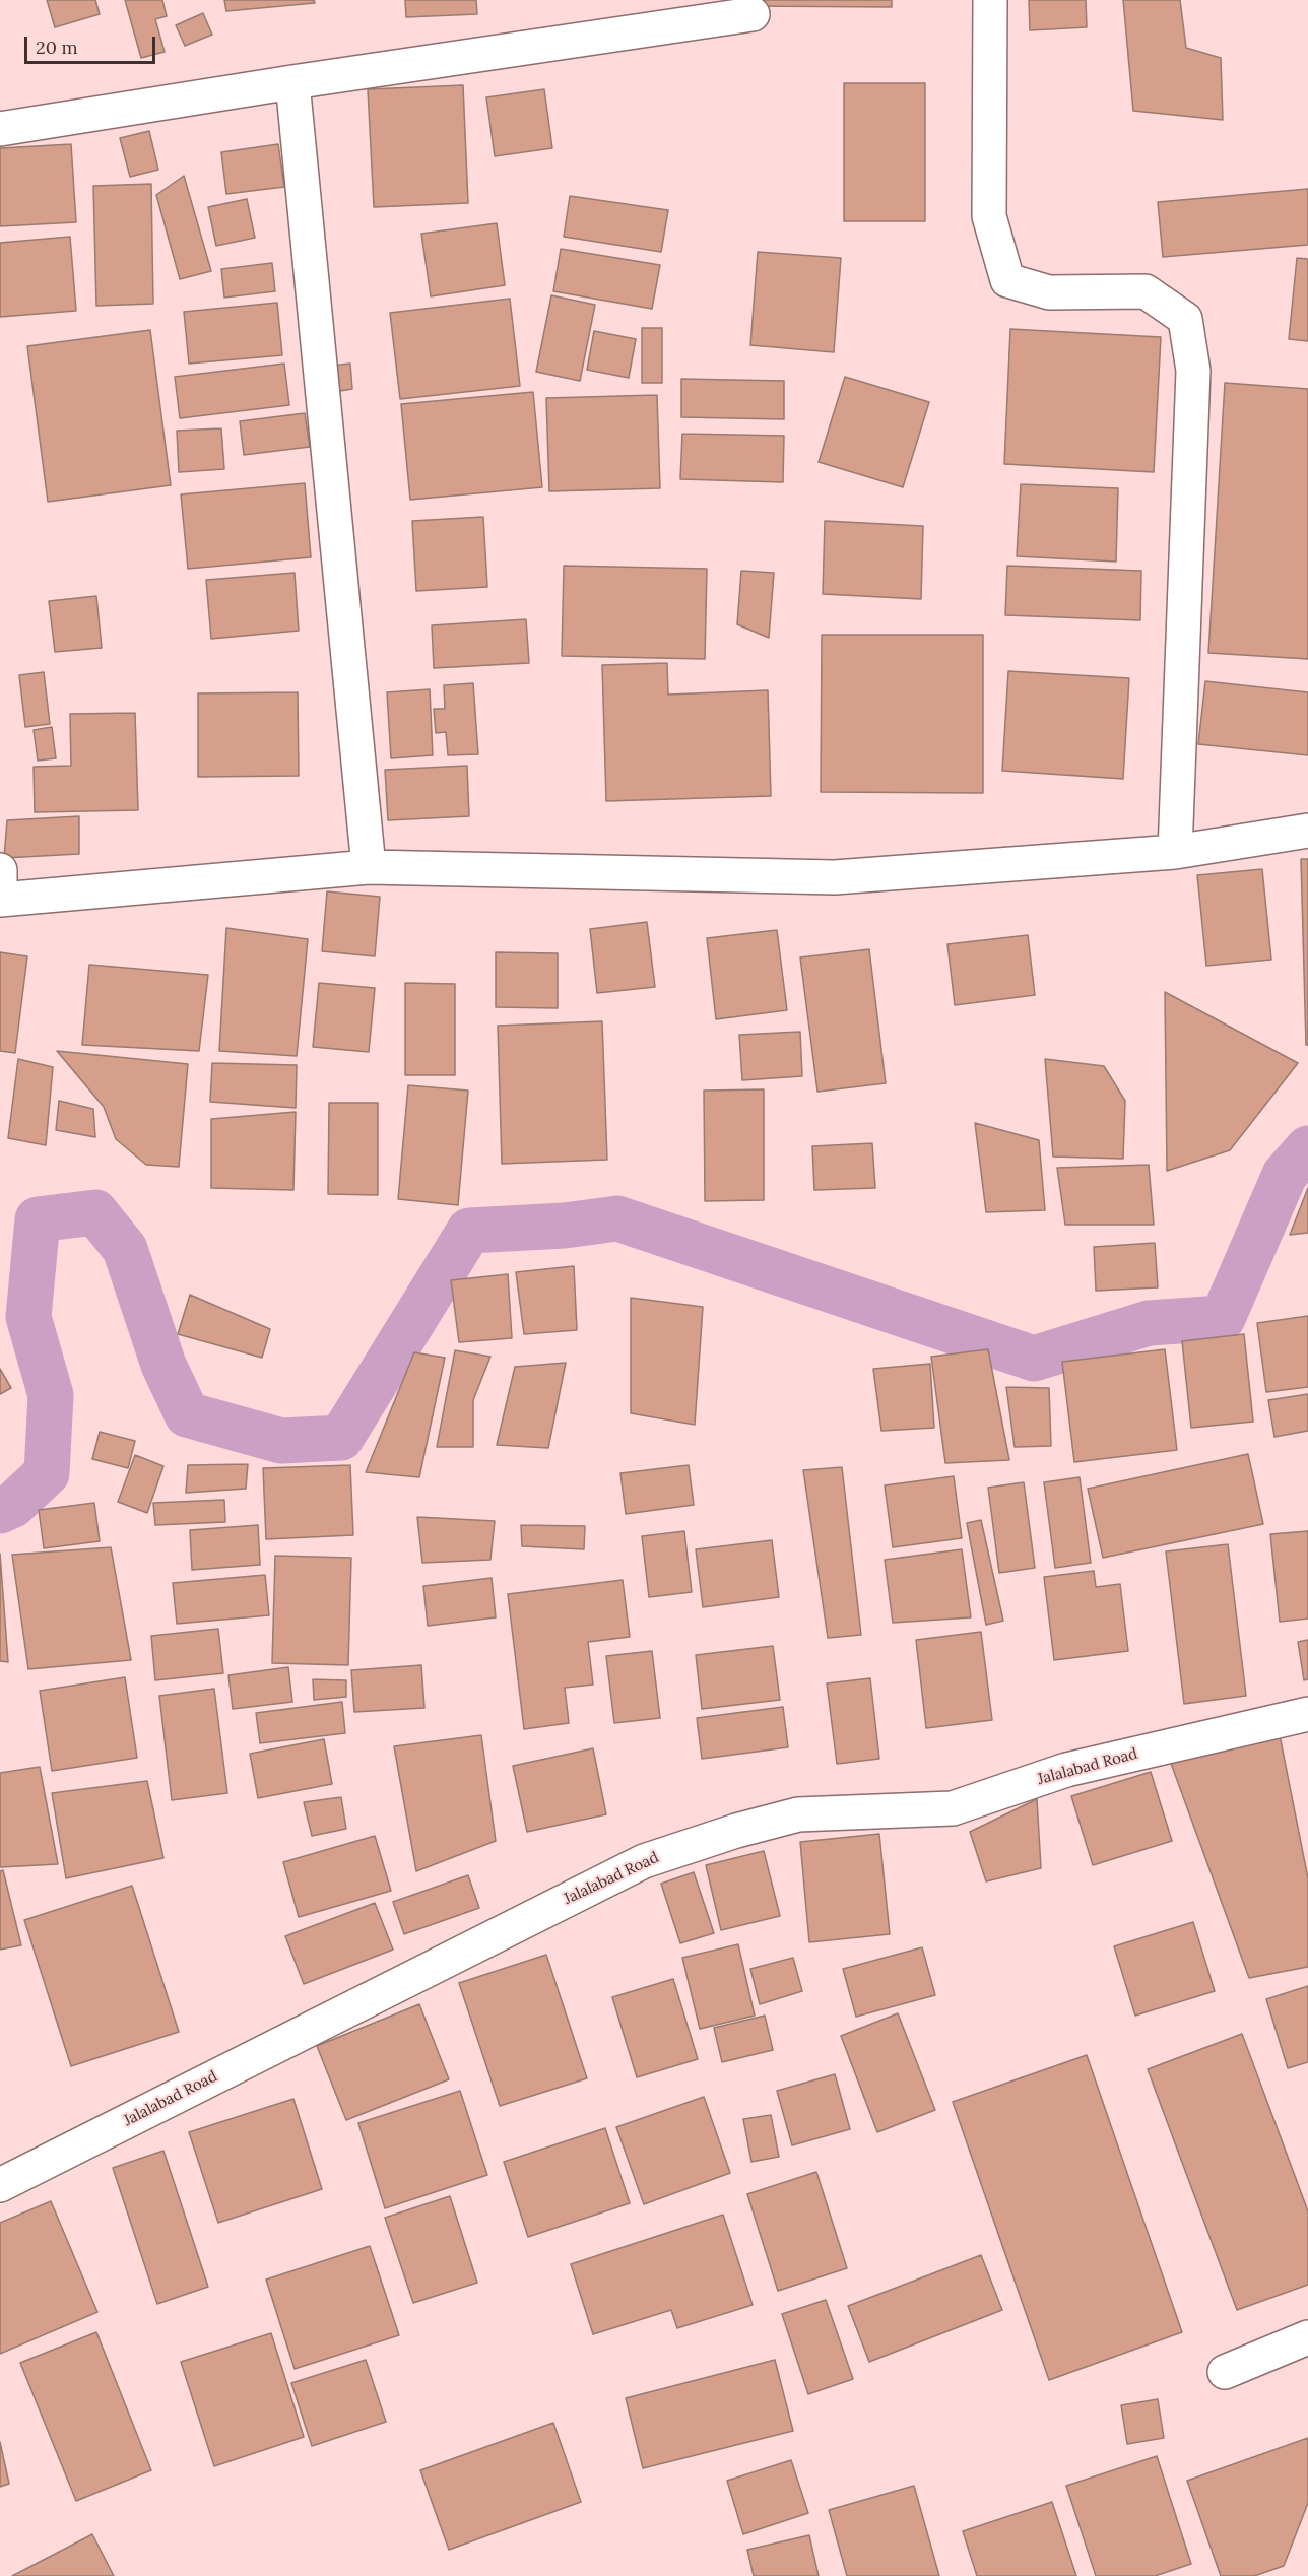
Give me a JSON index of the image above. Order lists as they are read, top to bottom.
{
  "streets": {
    "street": ["Jalalabad Road"]
  },
  "scale_bar": "20 m"
}
